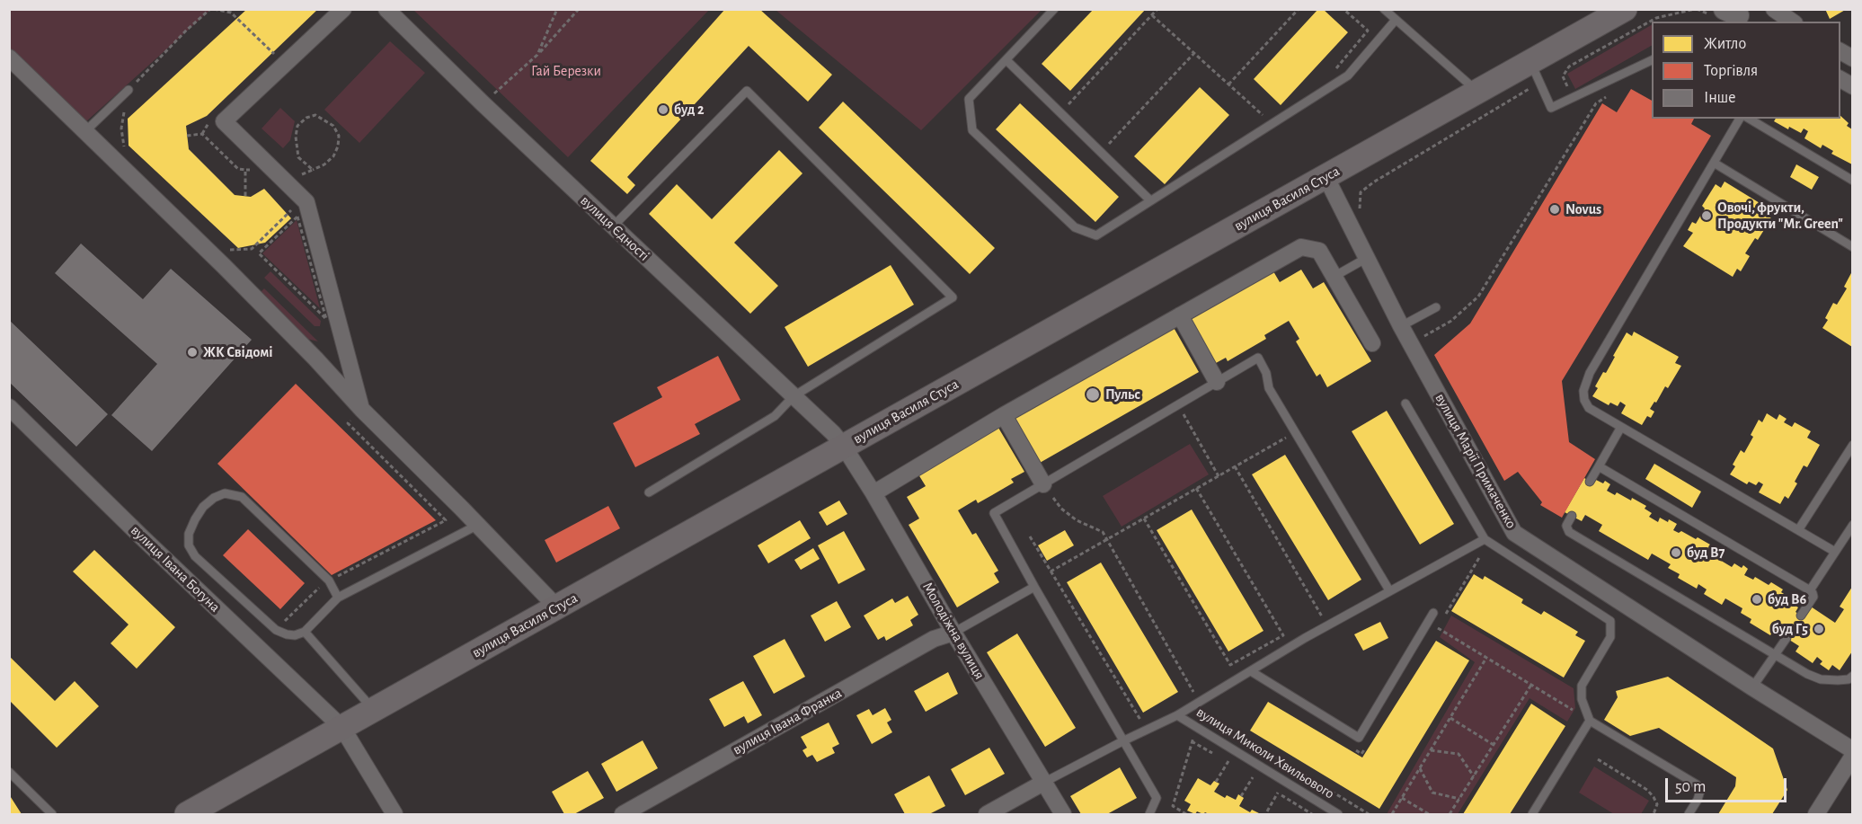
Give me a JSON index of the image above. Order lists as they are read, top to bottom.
{
  "streets": {
    "main road": ["вулиця Василя Стуса"],
    "street": [
      "вулиця Єдності",
      "вулиця Марії Примаченко",
      "вулиця Івана Богуна",
      "Молодіжна вулиця",
      "вулиця Івана Франка"
    ],
    "lane": ["вулиця Миколи Хвильового"]
  },
  "crossings": [
    ["вулиця Василя Стуса", "вулиця Єдності"],
    ["вулиця Василя Стуса", "вулиця Марії Примаченко"],
    ["вулиця Василя Стуса", "вулиця Івана Богуна"],
    ["вулиця Василя Стуса", "Молодіжна вулиця"],
    ["вулиця Єдності", "Молодіжна вулиця"],
    ["Молодіжна вулиця", "вулиця Івана Франка"]
  ],
  "parks": ["Гай Березки"],
  "places": [
    "буд 2",
    "Novus",
    "Овочі, фрукти, Продукти \"Mr. Green\"",
    "ЖК Свідомі",
    "Пульс",
    "буд В7",
    "буд В6",
    "буд Г5"
  ],
  "legend": ["Житло", "Торгівля", "Інше"],
  "scale_bar": "50 m"
}
